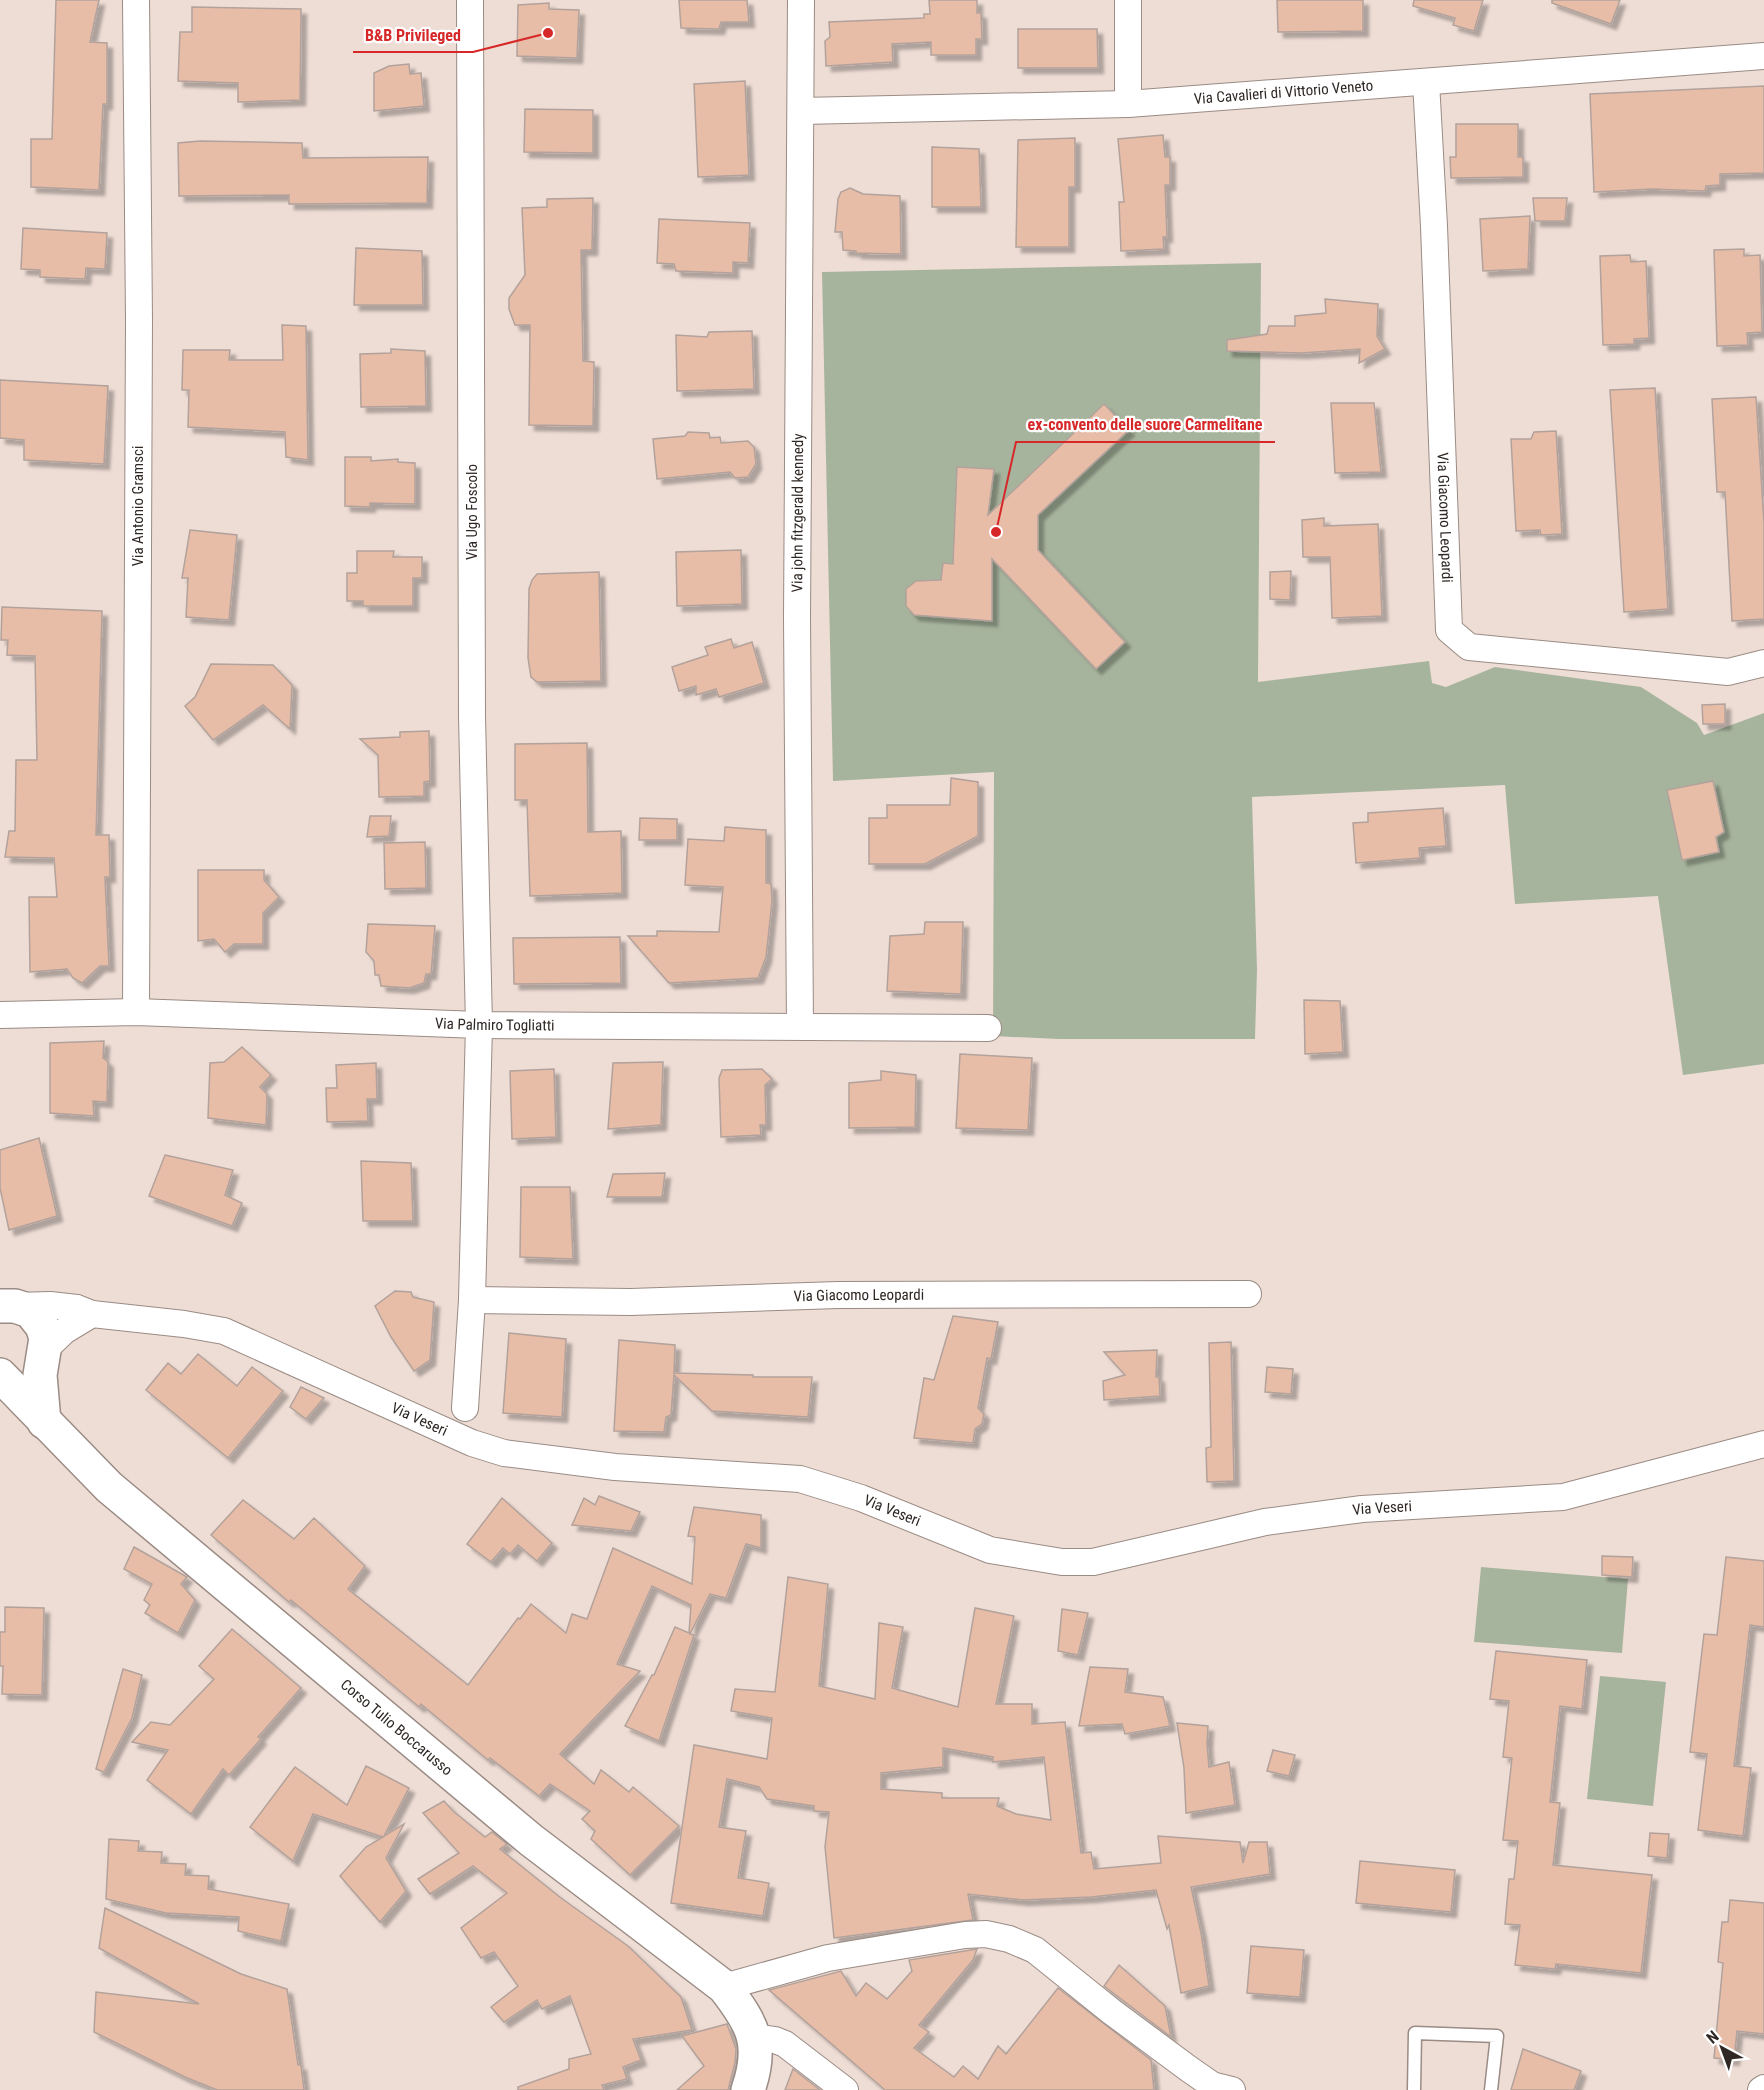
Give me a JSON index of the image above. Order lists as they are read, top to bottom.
{
  "streets": {
    "street": [
      "Via Cavalieri di Vittorio Veneto",
      "Via Antonio Gramsci",
      "Via Ugo Foscolo",
      "Via john fitzgerald kennedy",
      "Via Giacomo Leopardi",
      "Via Palmiro Togliatti",
      "Via Veseri",
      "Corso Tulio Boccarusso"
    ]
  },
  "crossings": [
    ["Via Cavalieri di Vittorio Veneto", "Via john fitzgerald kennedy"],
    ["Via Cavalieri di Vittorio Veneto", "Via Giacomo Leopardi"],
    ["Via Antonio Gramsci", "Via Palmiro Togliatti"],
    ["Via Ugo Foscolo", "Via Palmiro Togliatti"],
    ["Via john fitzgerald kennedy", "Via Palmiro Togliatti"]
  ],
  "places": ["B&B Privileged", "ex-convento delle suore Carmelitane"],
  "north": "top left"
}
